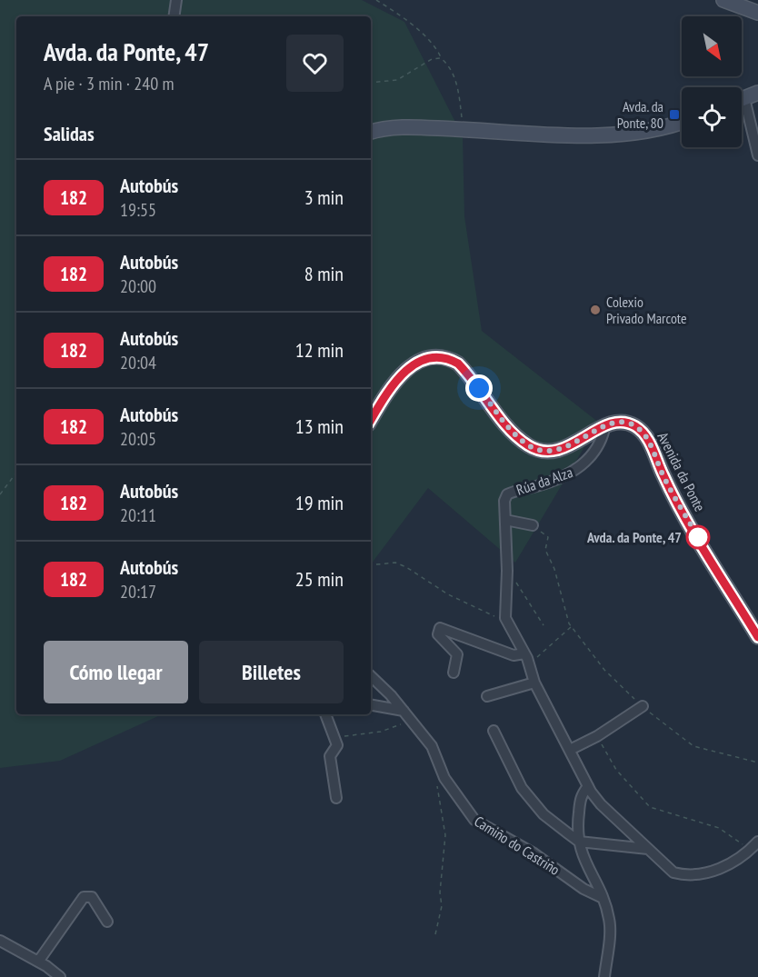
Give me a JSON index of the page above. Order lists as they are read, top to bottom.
{
  "streets": {
    "street": ["Avenida da Ponte", "Rúa da Alza", "Camiño do Castriño"]
  },
  "crossings": [
    ["Avenida da Ponte", "Rúa da Alza"]
  ],
  "places": {
    "transit": ["Avda. da Ponte, 80"],
    "other": ["Colexio Privado Marcote", "Avda. da Ponte, 47"]
  },
  "lines": ["bus line 182"],
  "north": "bottom right",
  "page": {
    "heading": [
      ["Avda. da Ponte, 47", "A pie · 3 min · 240 m"],
      "Salidas"
    ],
    "list": [
      {
        "mark": "182",
        "name": "Autobús",
        "note": "19:55",
        "value": "3 min"
      },
      {
        "mark": "182",
        "name": "Autobús",
        "note": "20:00",
        "value": "8 min"
      },
      {
        "mark": "182",
        "name": "Autobús",
        "note": "20:04",
        "value": "12 min"
      },
      {
        "mark": "182",
        "name": "Autobús",
        "note": "20:05",
        "value": "13 min"
      },
      {
        "mark": "182",
        "name": "Autobús",
        "note": "20:11",
        "value": "19 min"
      },
      {
        "mark": "182",
        "name": "Autobús",
        "note": "20:17",
        "value": "25 min"
      }
    ],
    "buttons": ["Cómo llegar", "Billetes"]
  }
}
